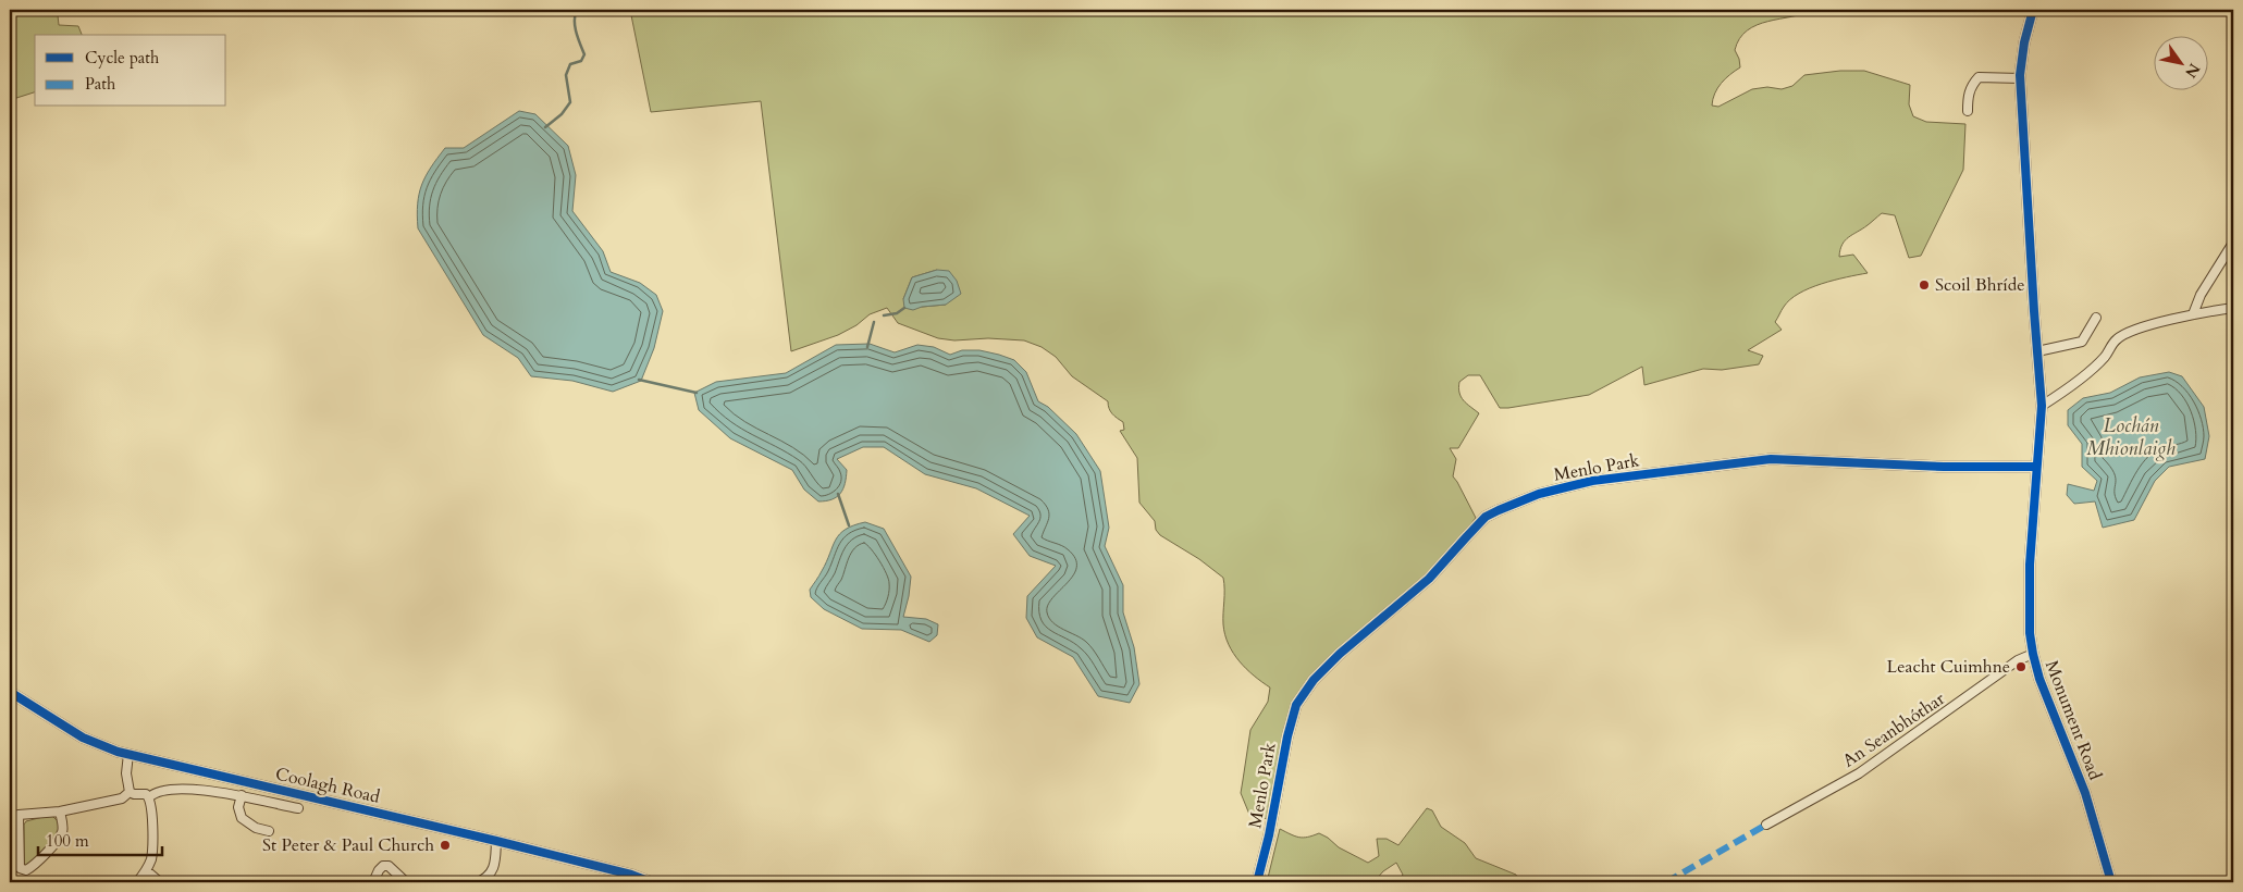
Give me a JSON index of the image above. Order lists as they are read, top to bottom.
{
  "streets": {
    "street": [
      "Menlo Park",
      "Monument Road",
      "An Seanbhóthar",
      "Coolagh Road"
    ]
  },
  "crossings": [
    ["Menlo Park", "Monument Road"],
    ["Monument Road", "An Seanbhóthar"]
  ],
  "water": ["Lochán Mhionlaigh"],
  "places": ["Scoil Bhríde", "Leacht Cuimhne", "St Peter & Paul Church"],
  "legend": ["Cycle path", "Path"],
  "scale_bar": "100 m",
  "north": "bottom right"
}
